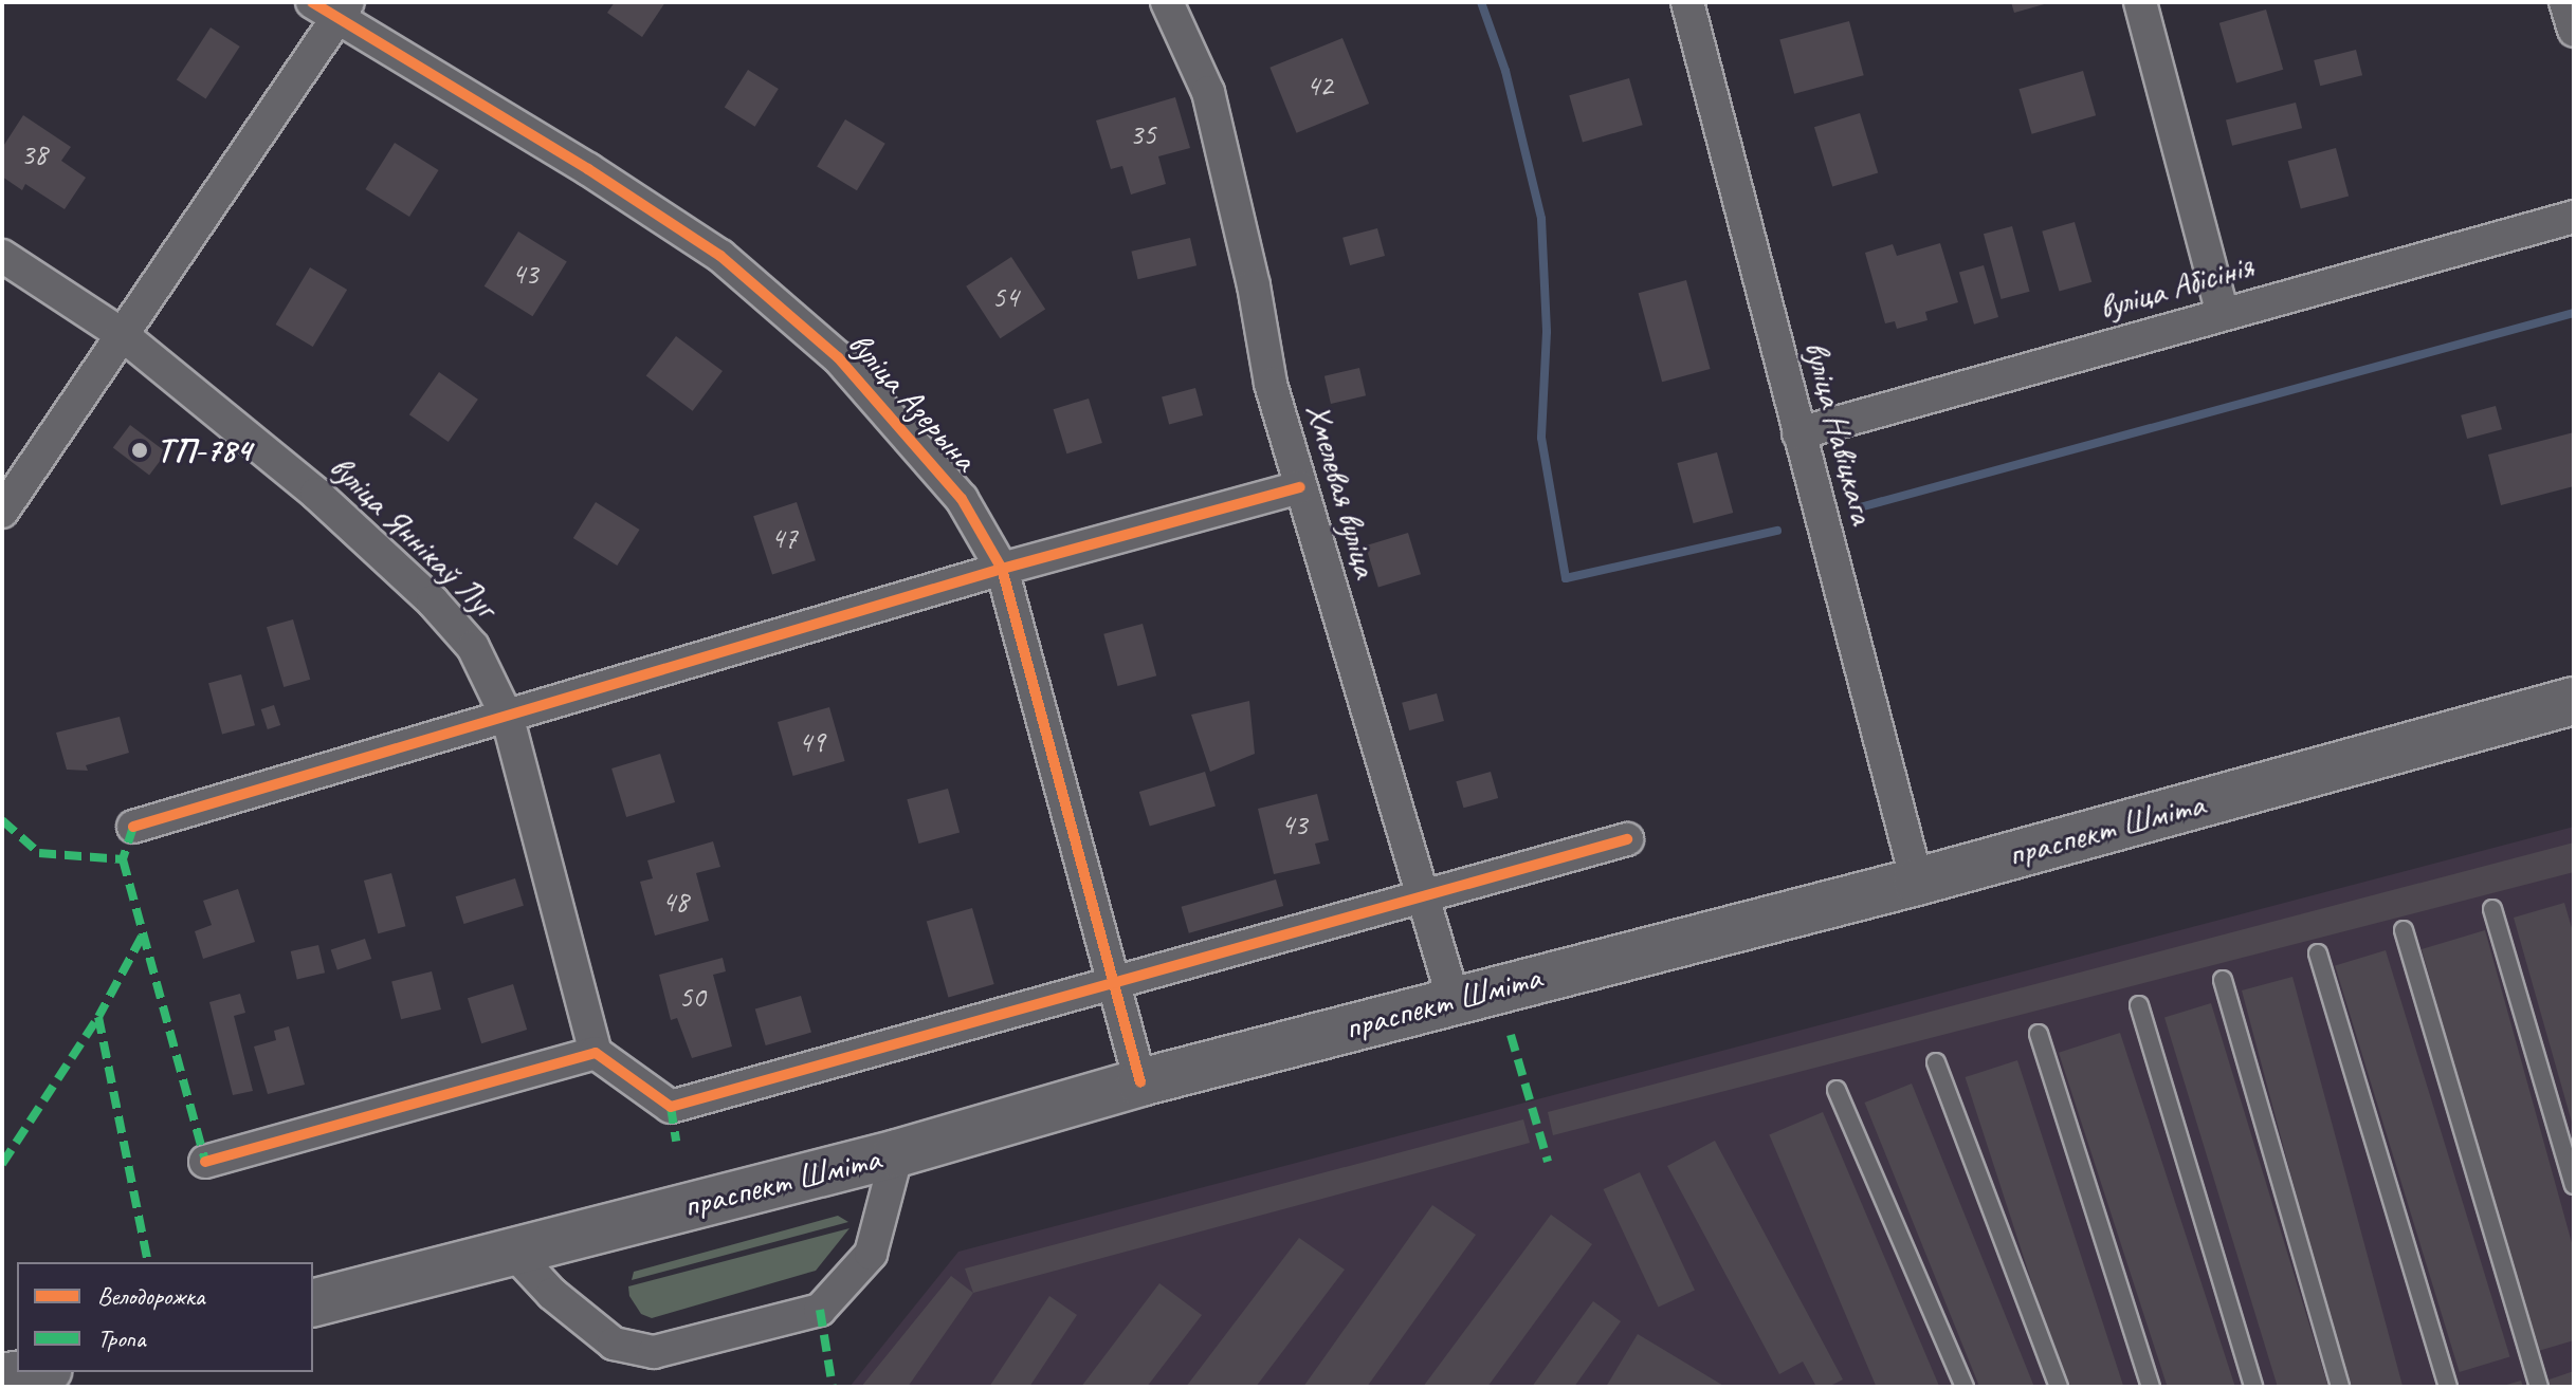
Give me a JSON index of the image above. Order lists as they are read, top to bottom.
{
  "streets": {
    "main road": ["праспект Шміта"],
    "street": [
      "вуліца Абісінія",
      "вуліца Азерына",
      "вуліца Навіцкага",
      "Хмелевая вуліца",
      "вуліца Яннікаў Луг"
    ]
  },
  "crossings": [
    ["вуліца Абісінія", "вуліца Навіцкага"],
    ["вуліца Азерына", "праспект Шміта"],
    ["вуліца Навіцкага", "праспект Шміта"],
    ["Хмелевая вуліца", "праспект Шміта"]
  ],
  "places": ["ТП-784"],
  "house_numbers": [
    "42",
    "35",
    "38",
    "43",
    "54",
    "47",
    "49",
    "43",
    "48",
    "50"
  ],
  "legend": ["Велодорожка", "Тропа"]
}
